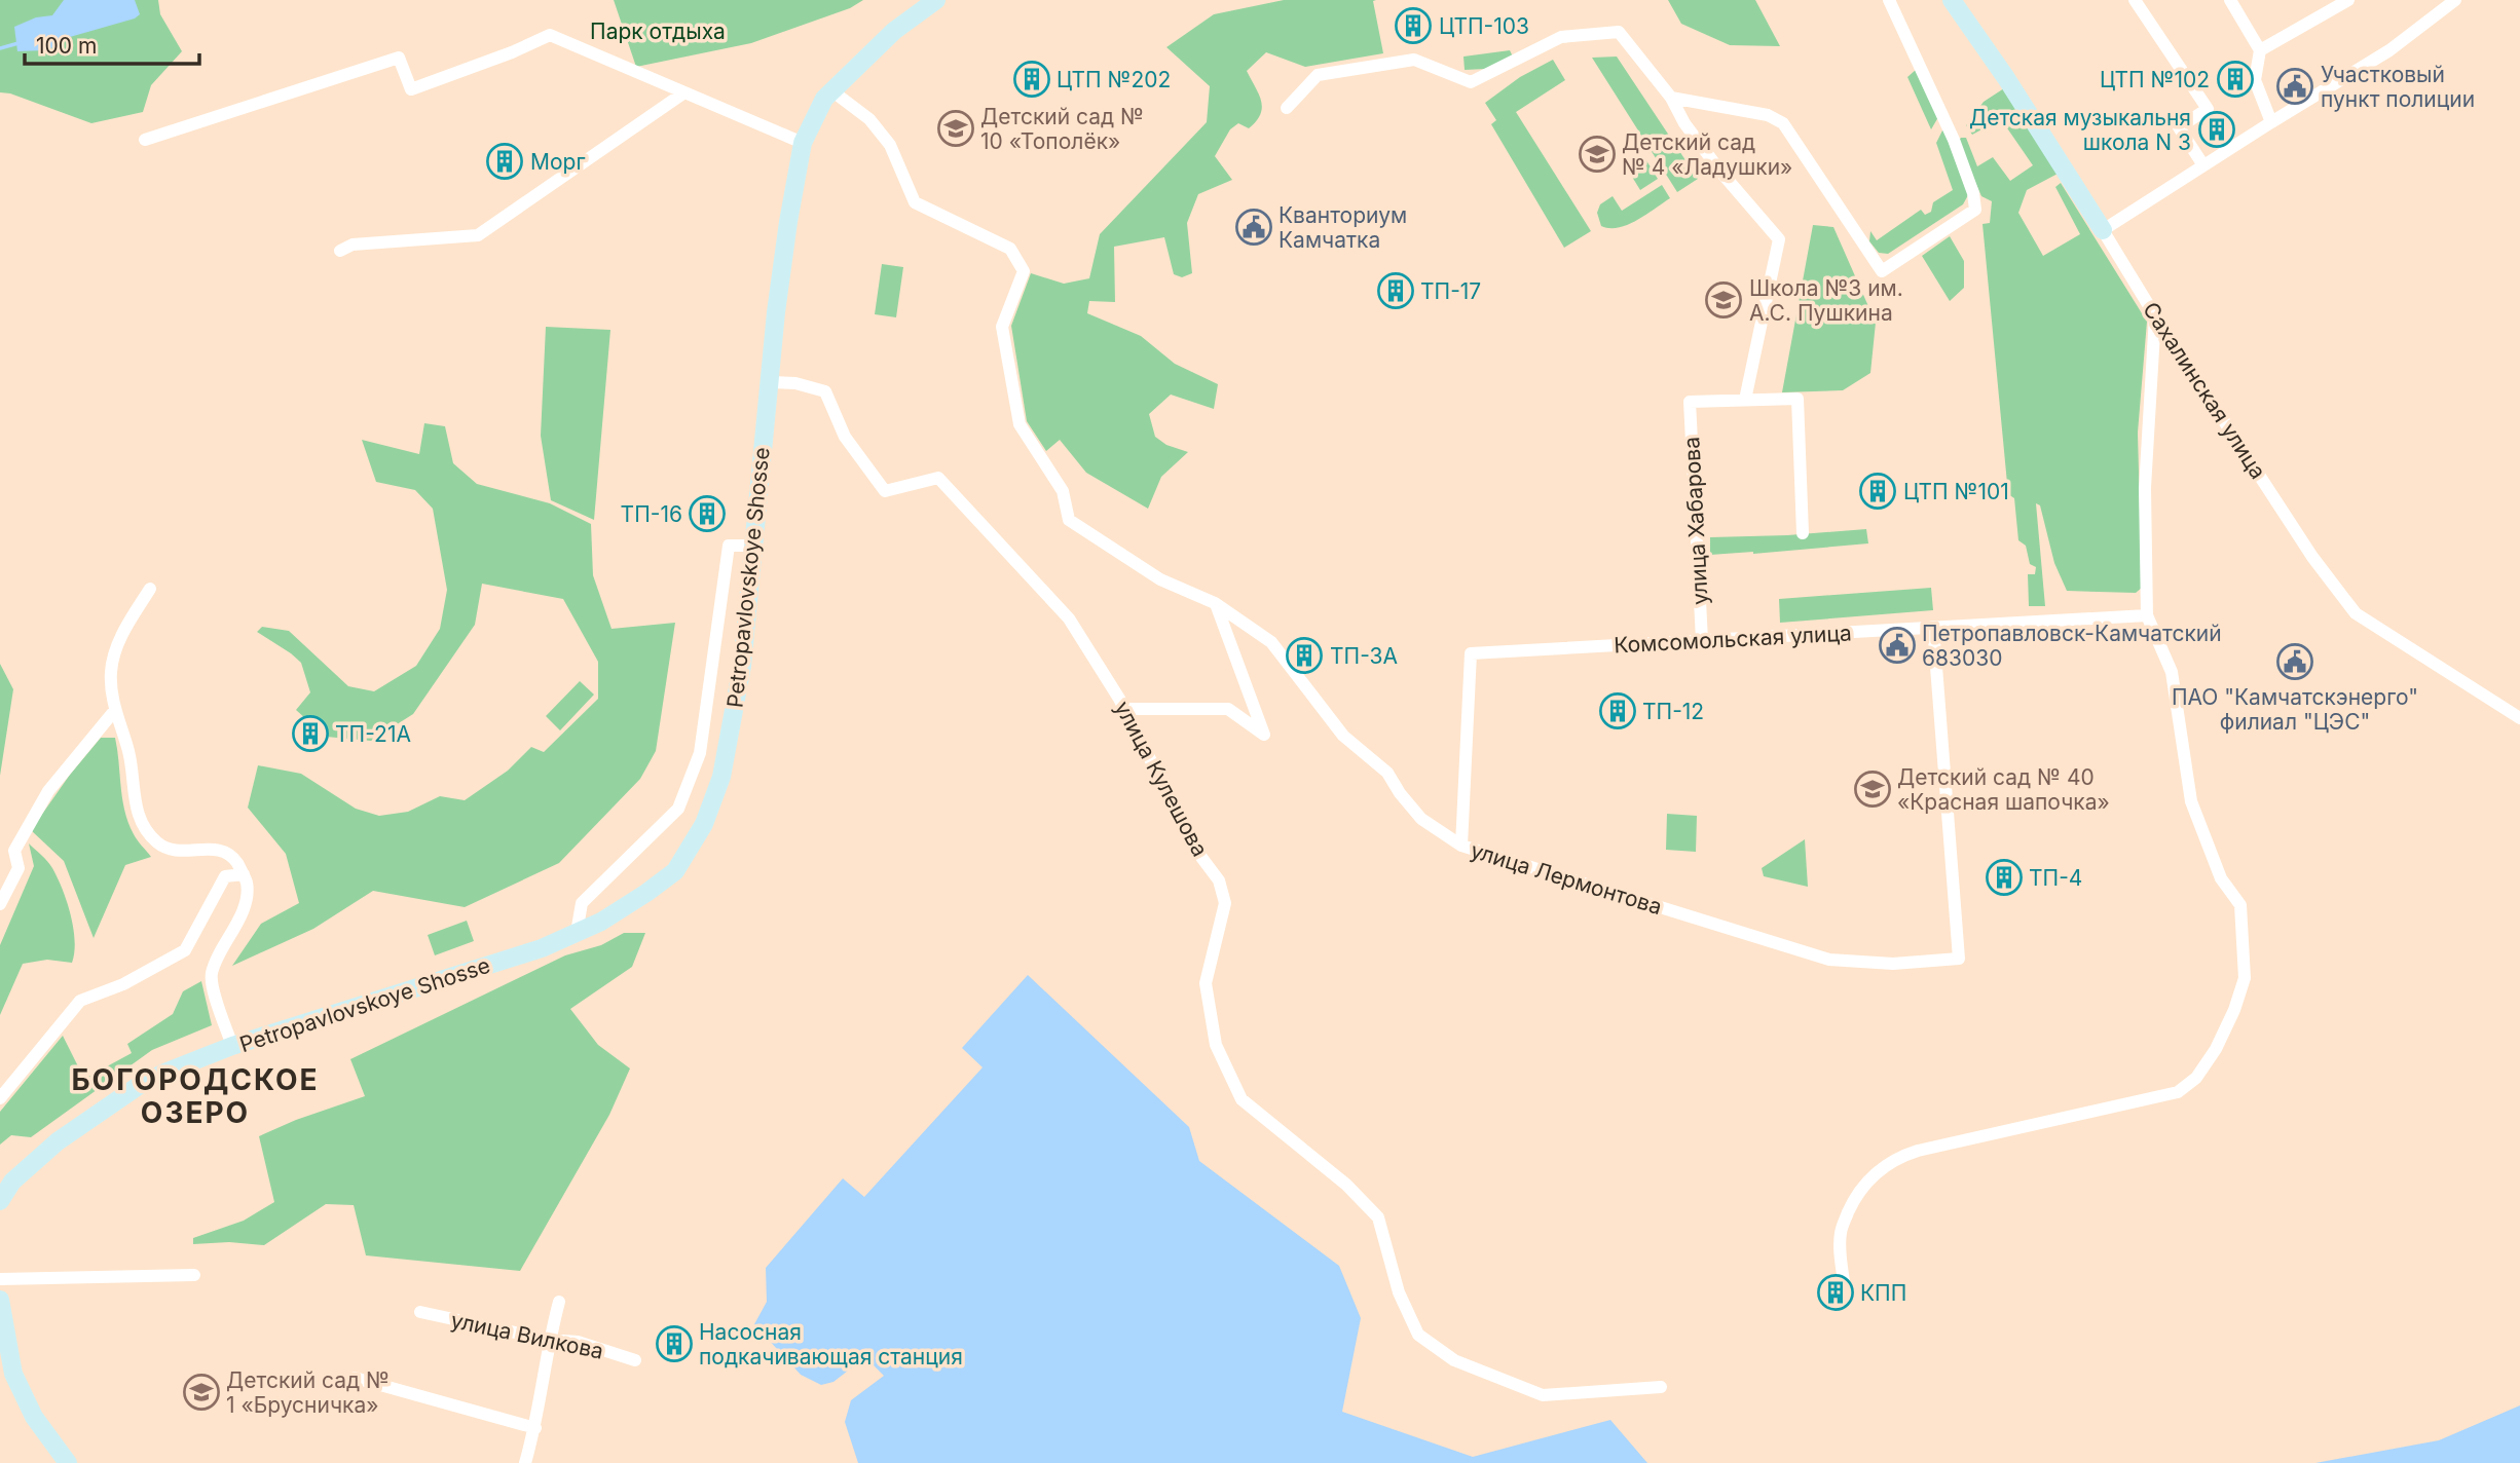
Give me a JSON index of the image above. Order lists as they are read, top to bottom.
{
  "streets": {
    "main road": ["Сахалинская улица", "Petropavlovskoye Shosse"],
    "street": [
      "улица Хабарова",
      "Комсомольская улица",
      "улица Кулешова",
      "улица Лермонтова",
      "улица Вилкова"
    ]
  },
  "crossings": [
    ["улица Хабарова", "Комсомольская улица"],
    ["Petropavlovskoye Shosse", "улица Кулешова"],
    ["Petropavlovskoye Shosse", "улица Лермонтова"],
    ["Комсомольская улица", "улица Лермонтова"]
  ],
  "districts": ["БОГОРОДСКОЕ ОЗЕРО"],
  "parks": ["Парк отдыха"],
  "places": {
    "building": [
      "ЦТП-103",
      "ЦТП №202",
      "ЦТП №102",
      "Детская музыкальня школа N 3",
      "Морг",
      "ТП-17",
      "ЦТП №101",
      "ТП-16",
      "ТП-3А",
      "ТП-12",
      "ТП-21А",
      "ТП-4",
      "КПП",
      "Насосная подкачивающая станция"
    ],
    "public building": [
      "Участковый пункт полиции",
      "Кванториум Камчатка",
      "Петропавловск-Камчатский 683030",
      "ПАО \"Камчатскэнерго\" филиал \"ЦЭС\""
    ],
    "school or university": [
      "Детский сад № 10 «Тополёк»",
      "Детский сад № 4 «Ладушки»",
      "Школа №3 им. А.С. Пушкина",
      "Детский сад № 40 «Красная шапочка»",
      "Детский сад № 1 «Брусничка»"
    ]
  },
  "scale_bar": "100 m"
}
